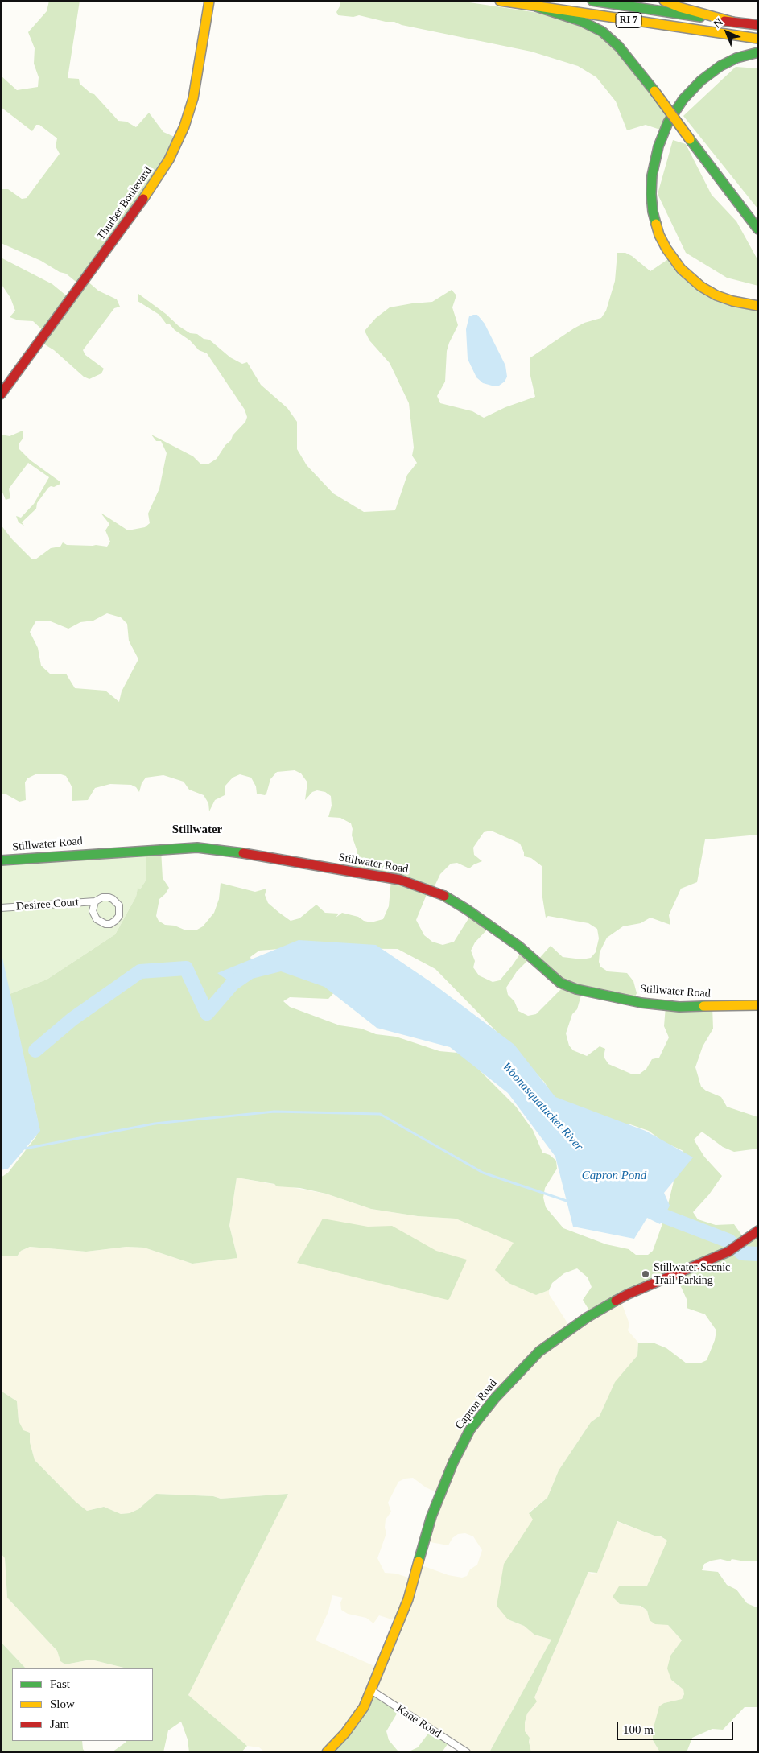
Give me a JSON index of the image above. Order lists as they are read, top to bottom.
{
  "streets": {
    "main road": [
      "RI 7",
      "Thurber Boulevard",
      "Stillwater Road",
      "Capron Road"
    ],
    "street": ["Desiree Court", "Kane Road"]
  },
  "crossings": [
    ["Capron Road", "Kane Road"]
  ],
  "districts": ["Stillwater"],
  "water": ["Woonasquatucket River", "Capron Pond"],
  "places": ["Stillwater Scenic Trail Parking"],
  "legend": ["Fast", "Slow", "Jam"],
  "scale_bar": "100 m",
  "north": "top left"
}
